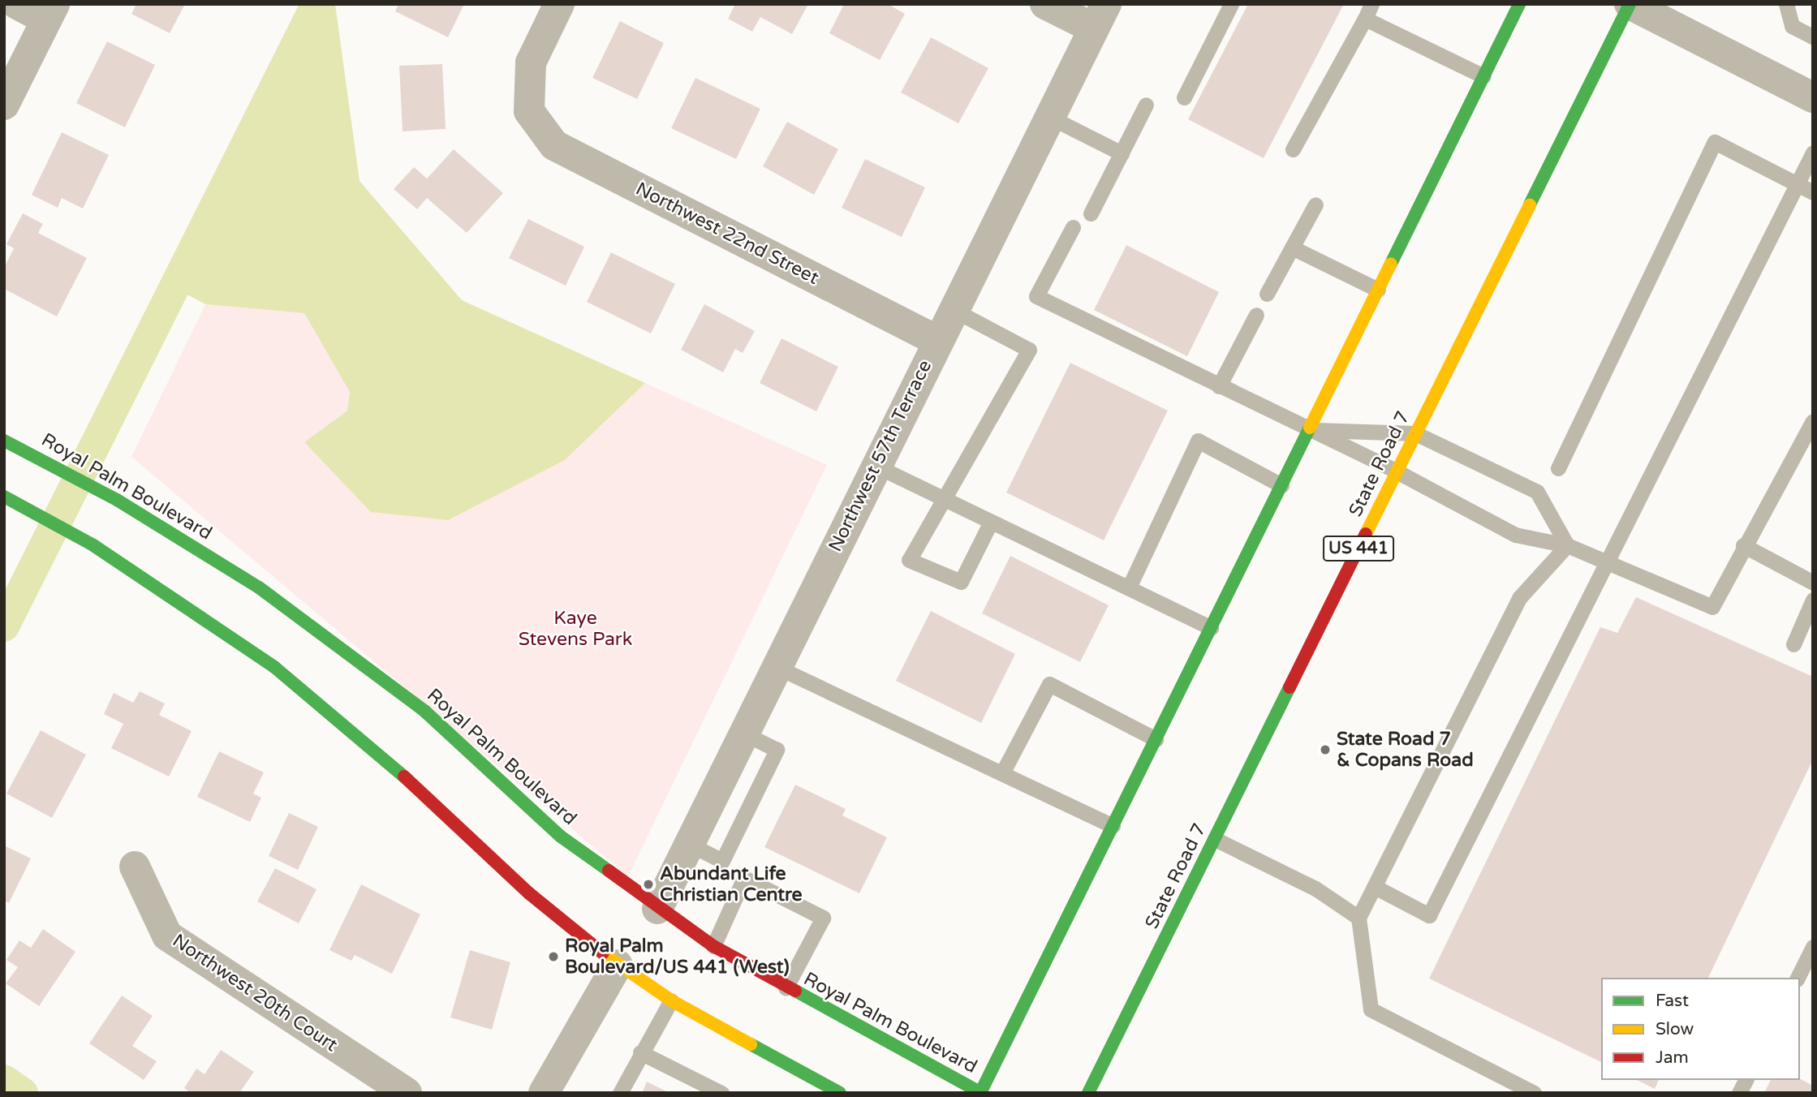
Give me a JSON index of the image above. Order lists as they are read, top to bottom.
{
  "streets": {
    "main road": ["State Road 7", "Royal Palm Boulevard", "US 441"],
    "street": ["Northwest 22nd Street", "Northwest 57th Terrace", "Northwest 20th Court"]
  },
  "crossings": [
    ["Northwest 22nd Street", "Northwest 57th Terrace"],
    ["Northwest 57th Terrace", "Royal Palm Boulevard"]
  ],
  "parks": ["Kaye Stevens Park"],
  "places": ["State Road 7 & Copans Road", "Abundant Life Christian Centre", "Royal Palm Boulevard/US 441 (West)"],
  "legend": ["Fast", "Slow", "Jam"]
}
